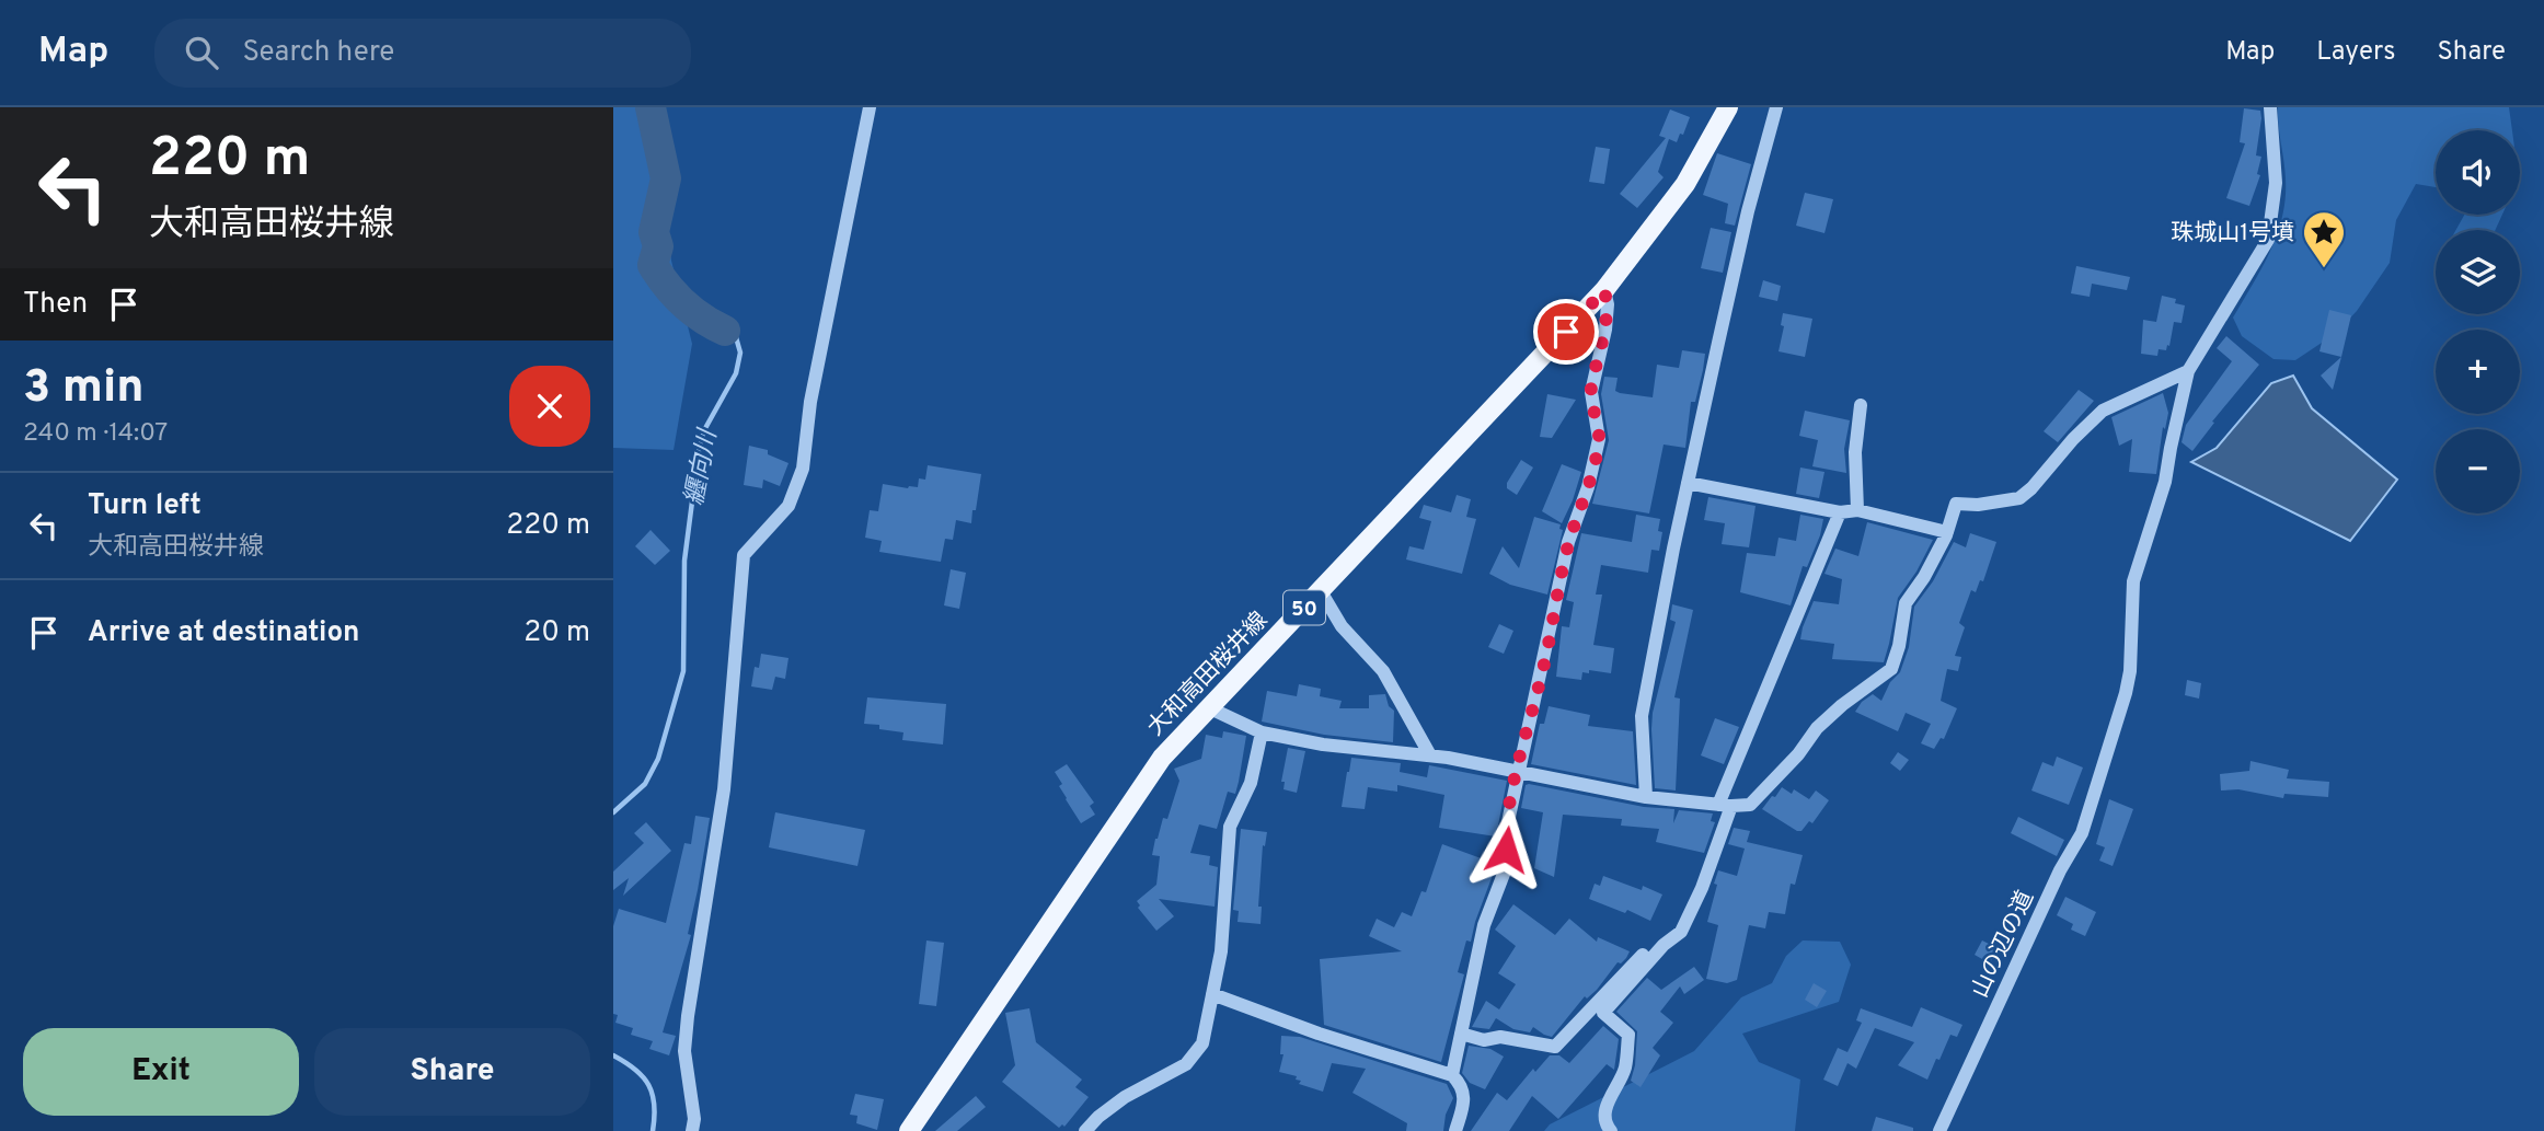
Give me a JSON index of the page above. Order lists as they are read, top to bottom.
{
  "streets": {
    "main road": ["50", "大和高田桜井線"],
    "street": ["山の辺の道"]
  },
  "water": ["纒向川"],
  "places": {
    "place": ["珠城山1号墳"]
  },
  "page": {
    "header": "Map",
    "search": "Search here",
    "nav": ["Map", "Layers", "Share"],
    "turn": ["220 m", "大和高田桜井線"],
    "map_buttons": ["+", "−"],
    "then": "Then",
    "heading": ["3 min", "240 m · 14:07"],
    "list": [
      {
        "name": "Turn left",
        "note": "大和高田桜井線",
        "value": "220 m"
      },
      {
        "name": "Arrive at destination",
        "value": "20 m"
      }
    ],
    "buttons": ["Exit", "Share"]
  }
}
